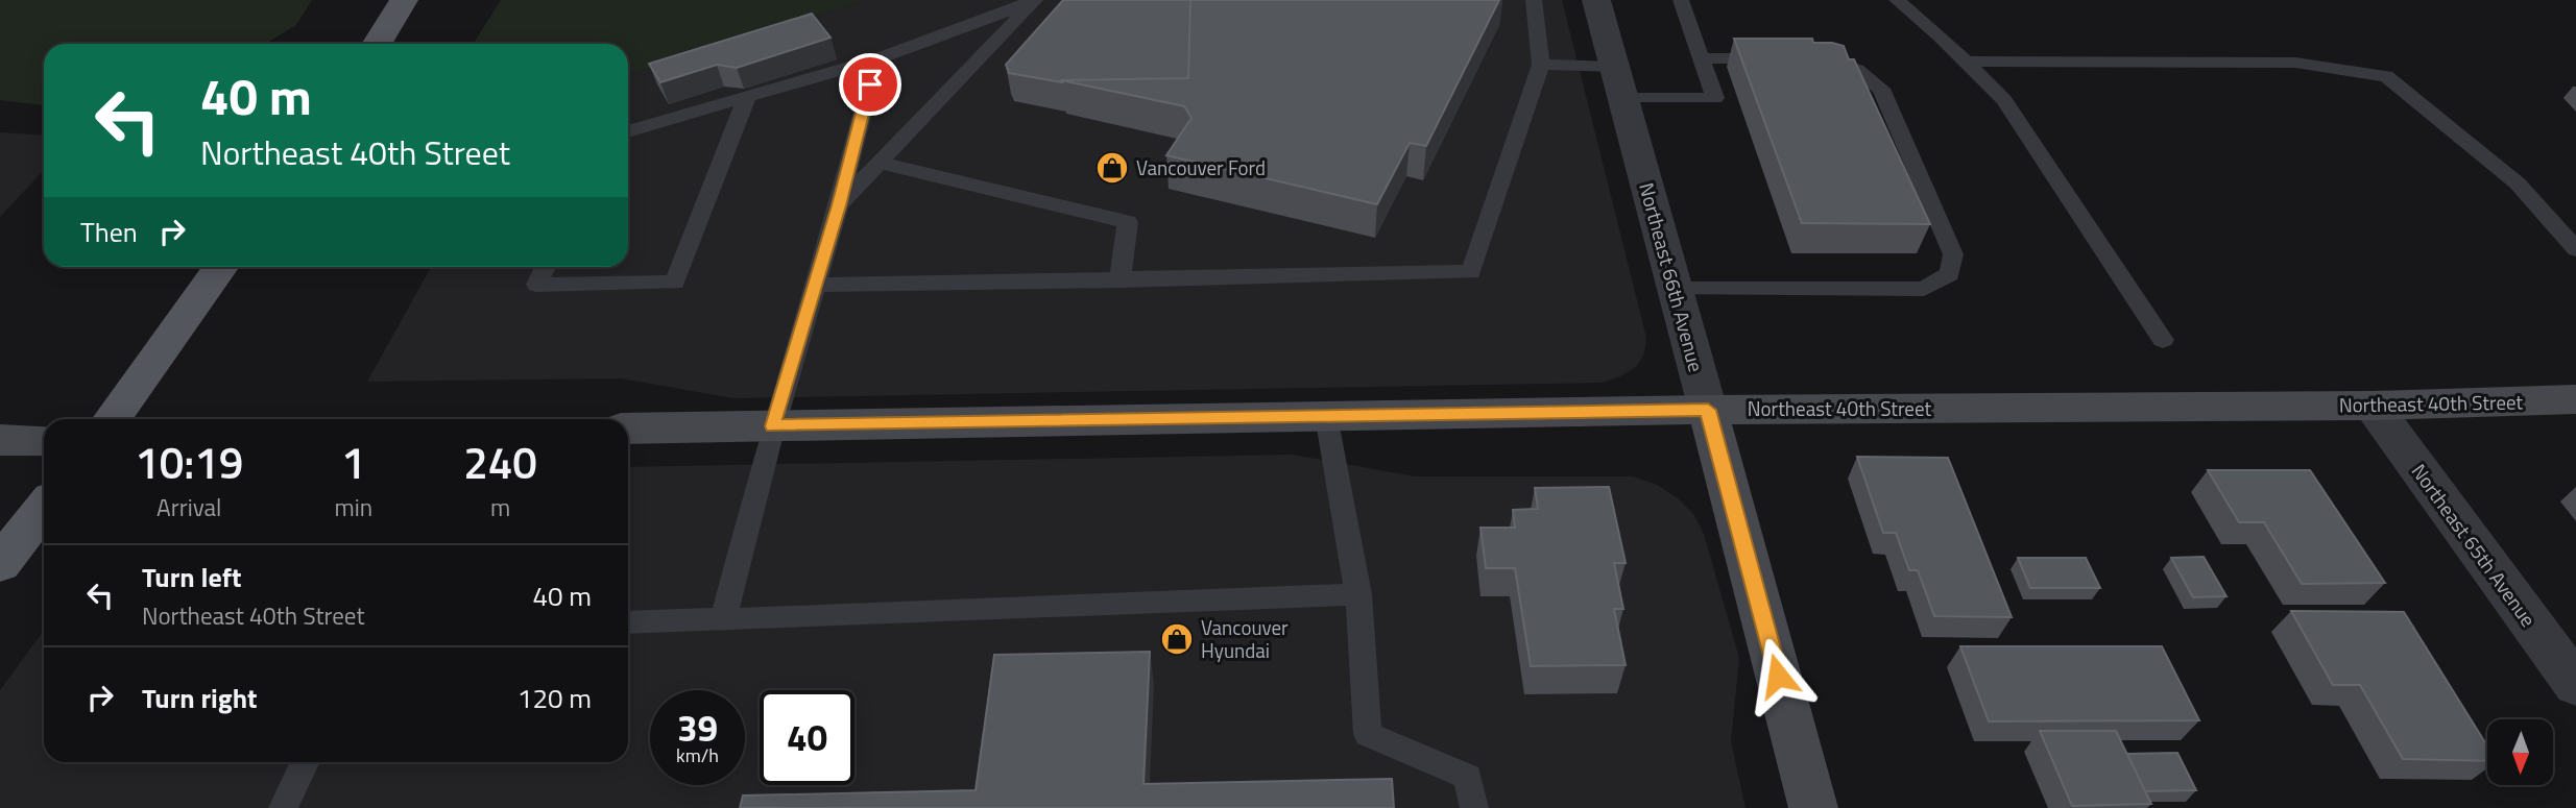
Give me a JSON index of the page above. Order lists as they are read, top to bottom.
{
  "streets": {
    "street": ["Northeast 66th Avenue", "Northeast 40th Street", "Northeast 65th Avenue"]
  },
  "crossings": [
    ["Northeast 66th Avenue", "Northeast 40th Street"],
    ["Northeast 40th Street", "Northeast 65th Avenue"]
  ],
  "places": {
    "shop": ["Vancouver Ford", "Vancouver Hyundai"]
  },
  "north": "bottom",
  "page": {
    "turn": ["40 m", "Northeast 40th Street"],
    "then": "Then",
    "eta": [
      "10:19",
      "Arrival",
      "1",
      "min",
      "240",
      "m"
    ],
    "list": [
      {
        "name": "Turn left",
        "note": "Northeast 40th Street",
        "value": "40 m"
      },
      {
        "name": "Turn right",
        "value": "120 m"
      }
    ],
    "speed": "39 km/h",
    "limit": "40"
  }
}
